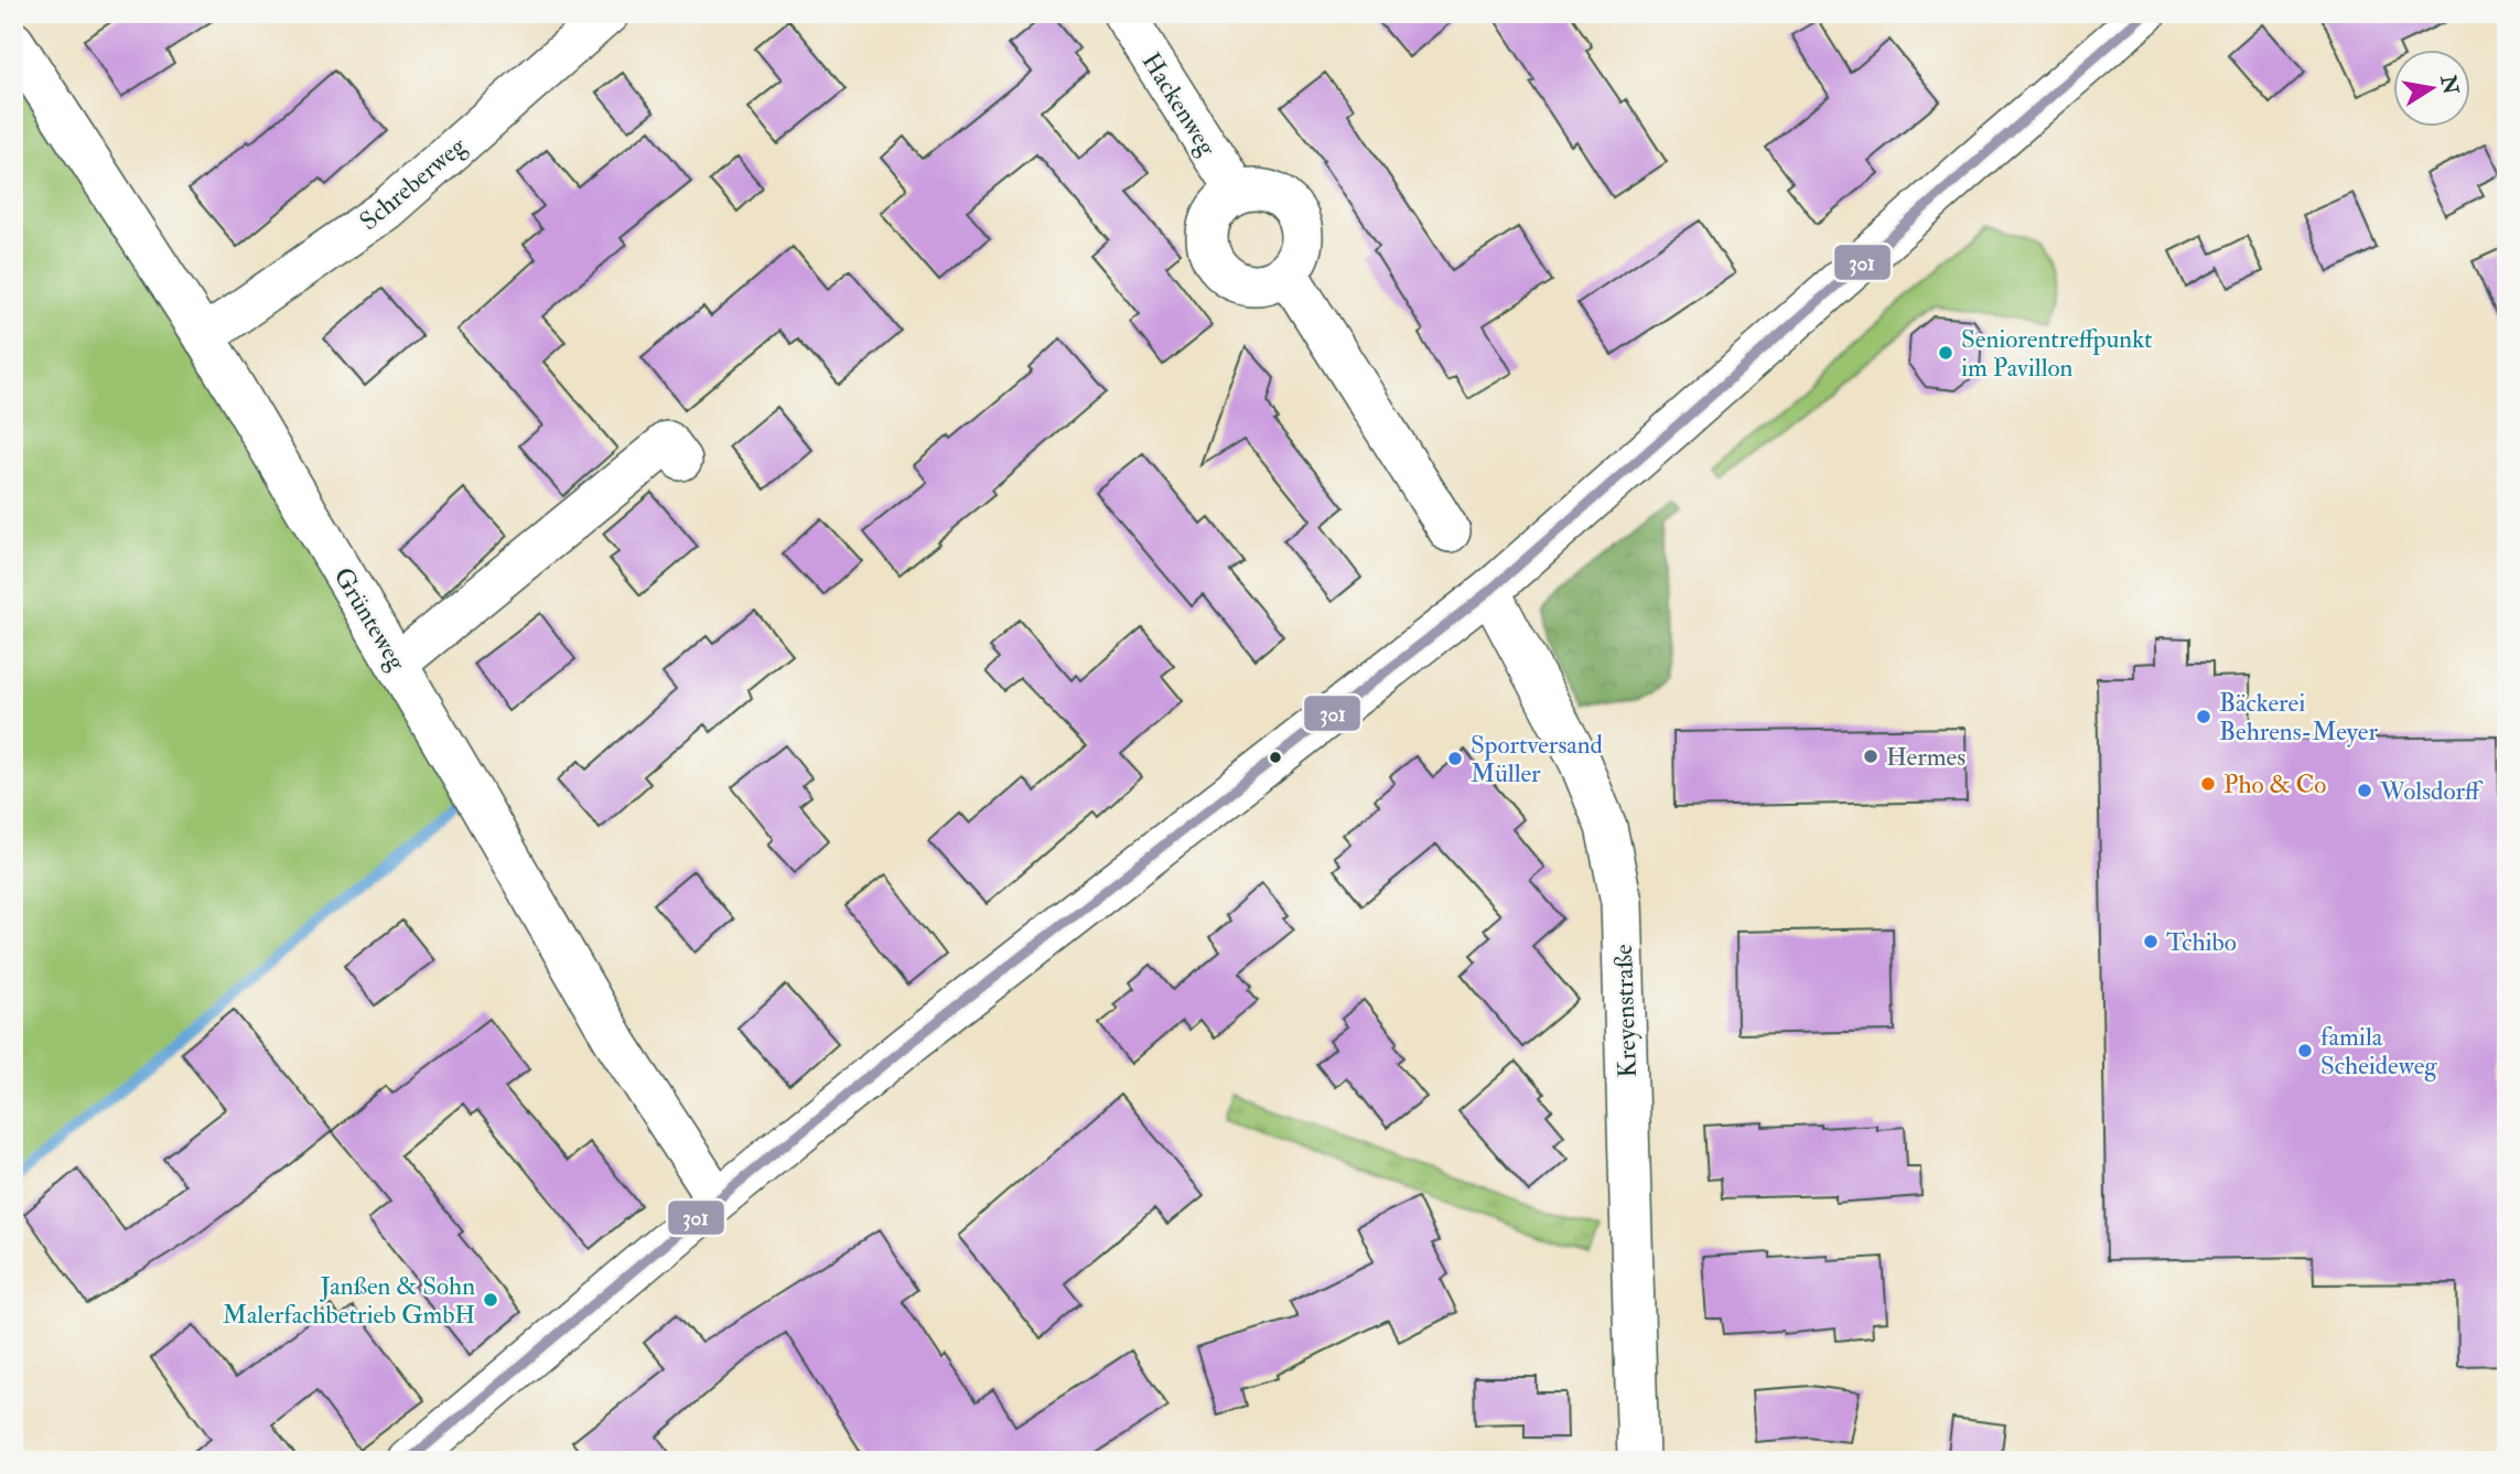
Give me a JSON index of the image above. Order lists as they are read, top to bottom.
{
  "streets": {
    "street": [
      "Hackenweg",
      "Schreberweg",
      "Grünteweg",
      "Kreyenstraße"
    ]
  },
  "crossings": [
    ["Schreberweg", "Grünteweg"]
  ],
  "places": [
    "Seniorentreffpunkt im Pavillon",
    "Bäckerei Behrens-Meyer",
    "Hermes",
    "Sportversand Müller",
    "Pho & Co",
    "Wolsdorff",
    "Tchibo",
    "famila Scheideweg",
    "Janßen & Sohn Malerfachbetrieb GmbH"
  ],
  "lines": ["transit line 301"],
  "north": "right"
}
